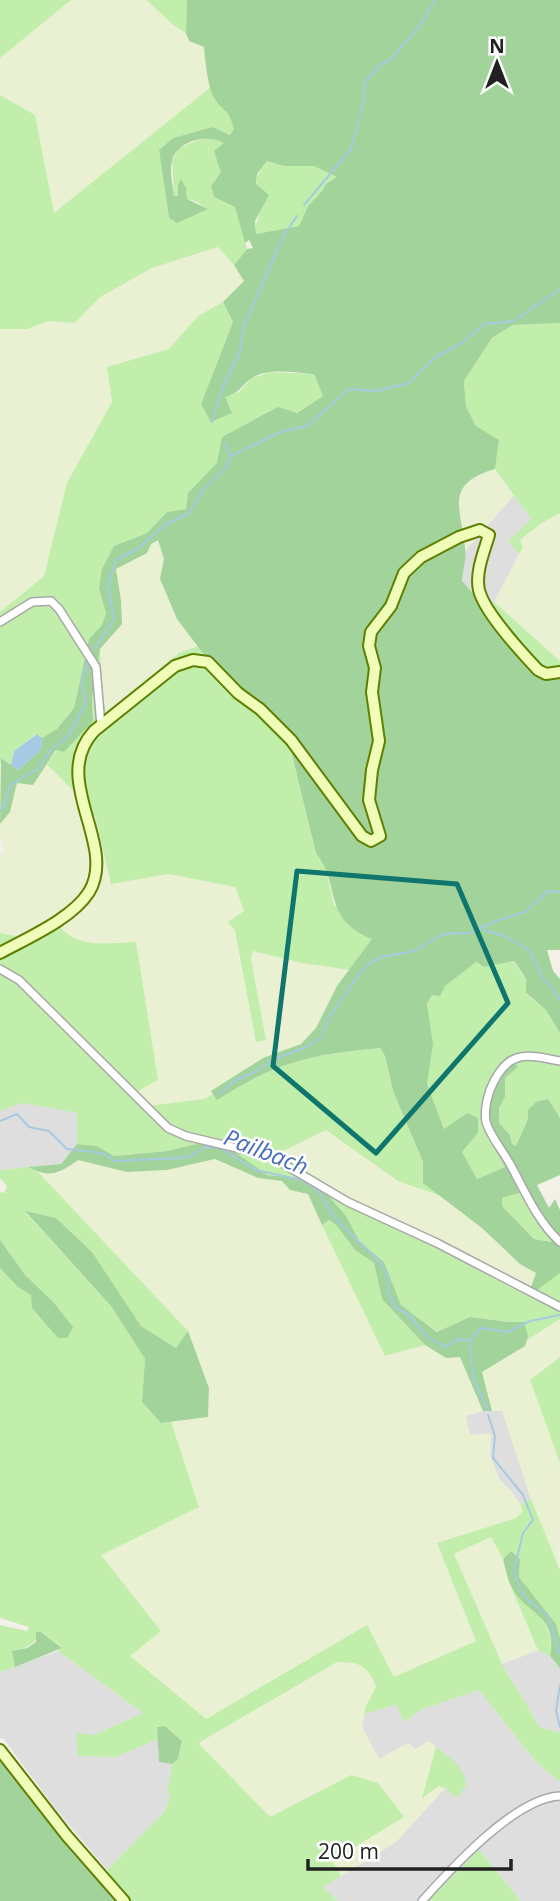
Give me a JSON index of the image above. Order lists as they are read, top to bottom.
{
  "water": ["Pailbach"],
  "scale_bar": "200 m",
  "north": "top"
}
